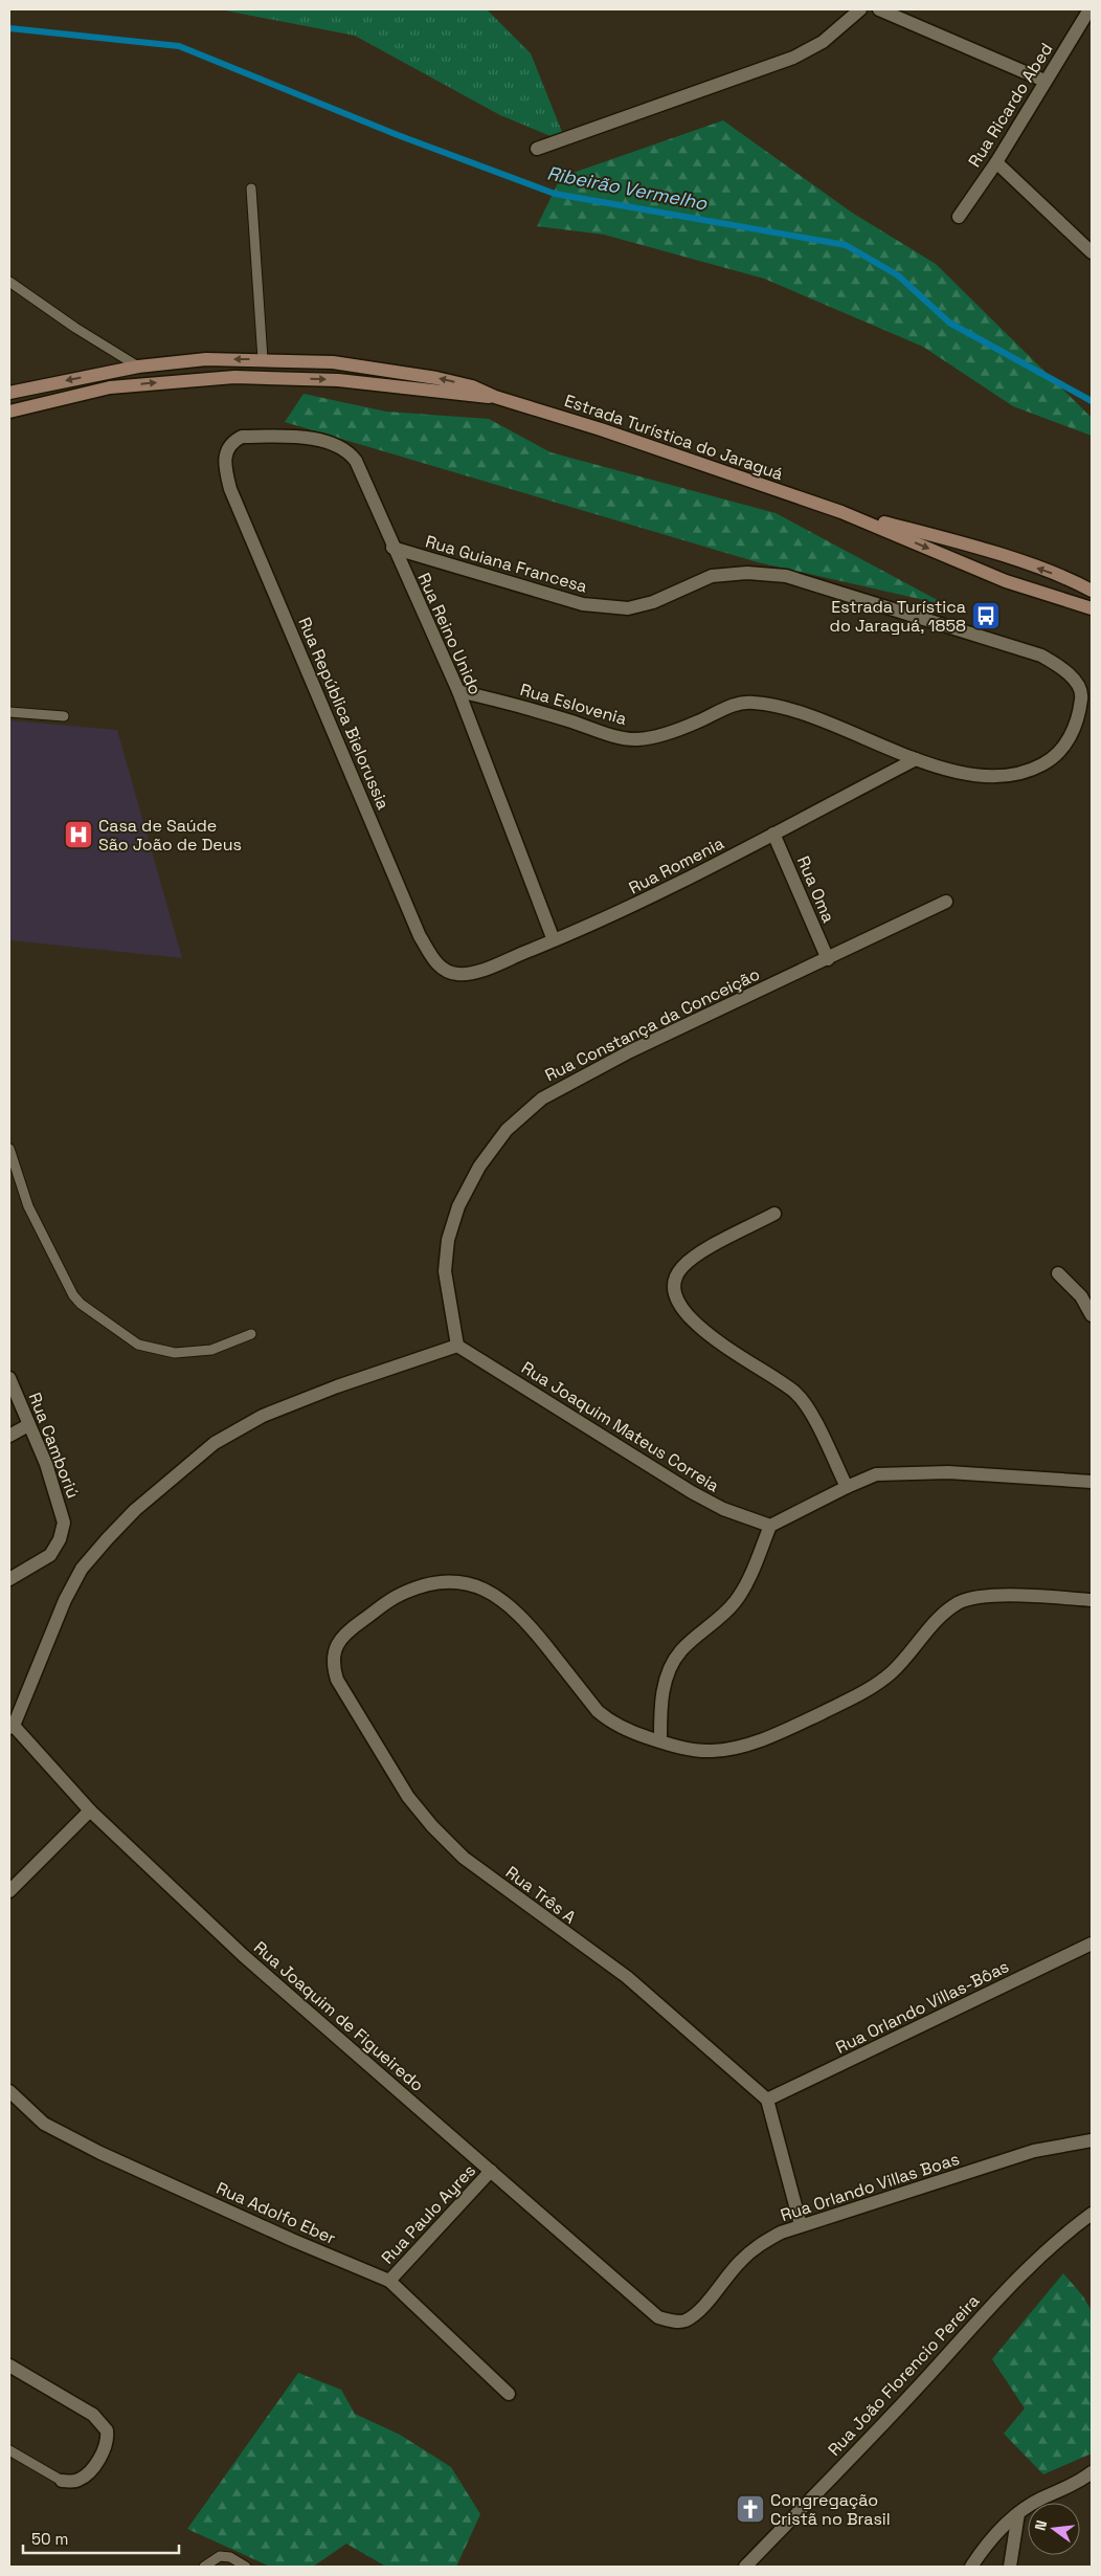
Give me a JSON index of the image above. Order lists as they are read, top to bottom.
{
  "streets": {
    "main road": ["Estrada Turística do Jaraguá"],
    "street": [
      "Rua Ricardo Abed",
      "Rua Guiana Francesa",
      "Rua Reino Unido",
      "Rua Eslovenia",
      "Rua República Bielorussia",
      "Rua Romenia",
      "Rua Oma",
      "Rua Constança da Conceição",
      "Rua Joaquim Mateus Correia",
      "Rua Camboriú",
      "Rua Três A",
      "Rua Orlando Villas-Bôas",
      "Rua Joaquim de Figueiredo",
      "Rua Orlando Villas Boas",
      "Rua Adolfo Eber",
      "Rua Paulo Ayres",
      "Rua João Florencio Pereira"
    ]
  },
  "crossings": [
    ["Rua Guiana Francesa", "Rua Reino Unido"],
    ["Rua Guiana Francesa", "Rua Eslovenia"],
    ["Rua Guiana Francesa", "Rua Romenia"],
    ["Rua Reino Unido", "Rua Eslovenia"],
    ["Rua Reino Unido", "Rua República Bielorussia"],
    ["Rua Reino Unido", "Rua Romenia"],
    ["Rua Eslovenia", "Rua Romenia"],
    ["Rua República Bielorussia", "Rua Romenia"],
    ["Rua Romenia", "Rua Oma"],
    ["Rua Oma", "Rua Constança da Conceição"],
    ["Rua Constança da Conceição", "Rua Joaquim Mateus Correia"],
    ["Rua Três A", "Rua Orlando Villas-Bôas"],
    ["Rua Joaquim de Figueiredo", "Rua Orlando Villas Boas"],
    ["Rua Joaquim de Figueiredo", "Rua Paulo Ayres"],
    ["Rua Adolfo Eber", "Rua Paulo Ayres"]
  ],
  "water": ["Ribeirão Vermelho"],
  "places": {
    "bus stop": ["Estrada Turística do Jaraguá, 1858"],
    "hospital": ["Casa de Saúde São João de Deus"],
    "church": ["Congregação Cristã no Brasil"]
  },
  "scale_bar": "50 m",
  "north": "left"
}
